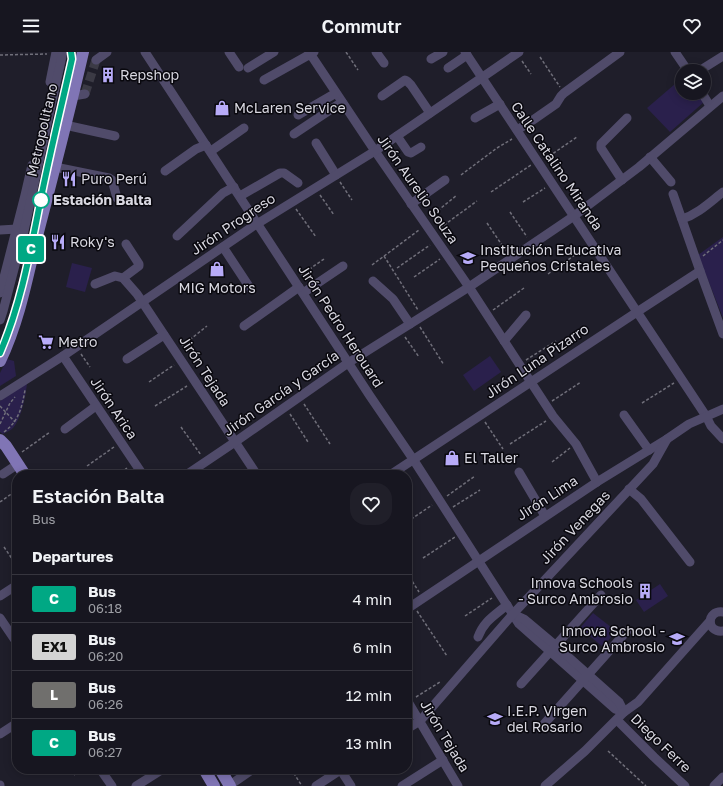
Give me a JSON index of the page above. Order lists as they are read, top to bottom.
{
  "streets": {
    "street": [
      "Metropolitano",
      "Calle Catalino Miranda",
      "Jirón Aurelio Souza",
      "Jirón Progreso",
      "Jirón Pedro Herouard",
      "Jirón Luna Pizarro",
      "Jirón Tejada",
      "Jirón García y García",
      "Jirón Arica",
      "Jirón Lima",
      "Jirón Venegas",
      "Diego Ferre"
    ]
  },
  "crossings": [
    ["Calle Catalino Miranda", "Jirón Progreso"],
    ["Calle Catalino Miranda", "Jirón Luna Pizarro"],
    ["Calle Catalino Miranda", "Jirón García y García"],
    ["Calle Catalino Miranda", "Jirón Lima"],
    ["Jirón Aurelio Souza", "Jirón Progreso"],
    ["Jirón Aurelio Souza", "Jirón Luna Pizarro"],
    ["Jirón Aurelio Souza", "Jirón García y García"],
    ["Jirón Aurelio Souza", "Jirón Lima"],
    ["Jirón Progreso", "Jirón Pedro Herouard"],
    ["Jirón Progreso", "Jirón Tejada"],
    ["Jirón Progreso", "Jirón Arica"],
    ["Jirón Pedro Herouard", "Jirón Luna Pizarro"],
    ["Jirón Pedro Herouard", "Jirón García y García"],
    ["Jirón Pedro Herouard", "Jirón Lima"],
    ["Jirón Pedro Herouard", "Jirón Venegas"],
    ["Jirón Tejada", "Jirón García y García"],
    ["Jirón Tejada", "Jirón Venegas"],
    ["Jirón Lima", "Jirón Venegas"]
  ],
  "places": {
    "building": ["Repshop", "Innova Schools - Surco Ambrosio"],
    "shop": ["McLaren Service", "MIG Motors", "El Taller"],
    "restaurant": ["Puro Perú", "Roky's"],
    "other": ["Estación Balta"],
    "school or university": ["Institución Educativa Pequeños Cristales", "Innova School - Surco Ambrosio", "I.E.P. Virgen del Rosario"],
    "supermarket": ["Metro"]
  },
  "lines": ["bus line C"],
  "page": {
    "header": "Commutr",
    "on_map": "C",
    "heading": [
      ["Estación Balta", "Bus"],
      "Departures"
    ],
    "list": [
      {
        "mark": "C",
        "name": "Bus",
        "note": "06:18",
        "value": "4 min"
      },
      {
        "mark": "EX1",
        "name": "Bus",
        "note": "06:20",
        "value": "6 min"
      },
      {
        "mark": "L",
        "name": "Bus",
        "note": "06:26",
        "value": "12 min"
      },
      {
        "mark": "C",
        "name": "Bus",
        "note": "06:27",
        "value": "13 min"
      }
    ]
  }
}
